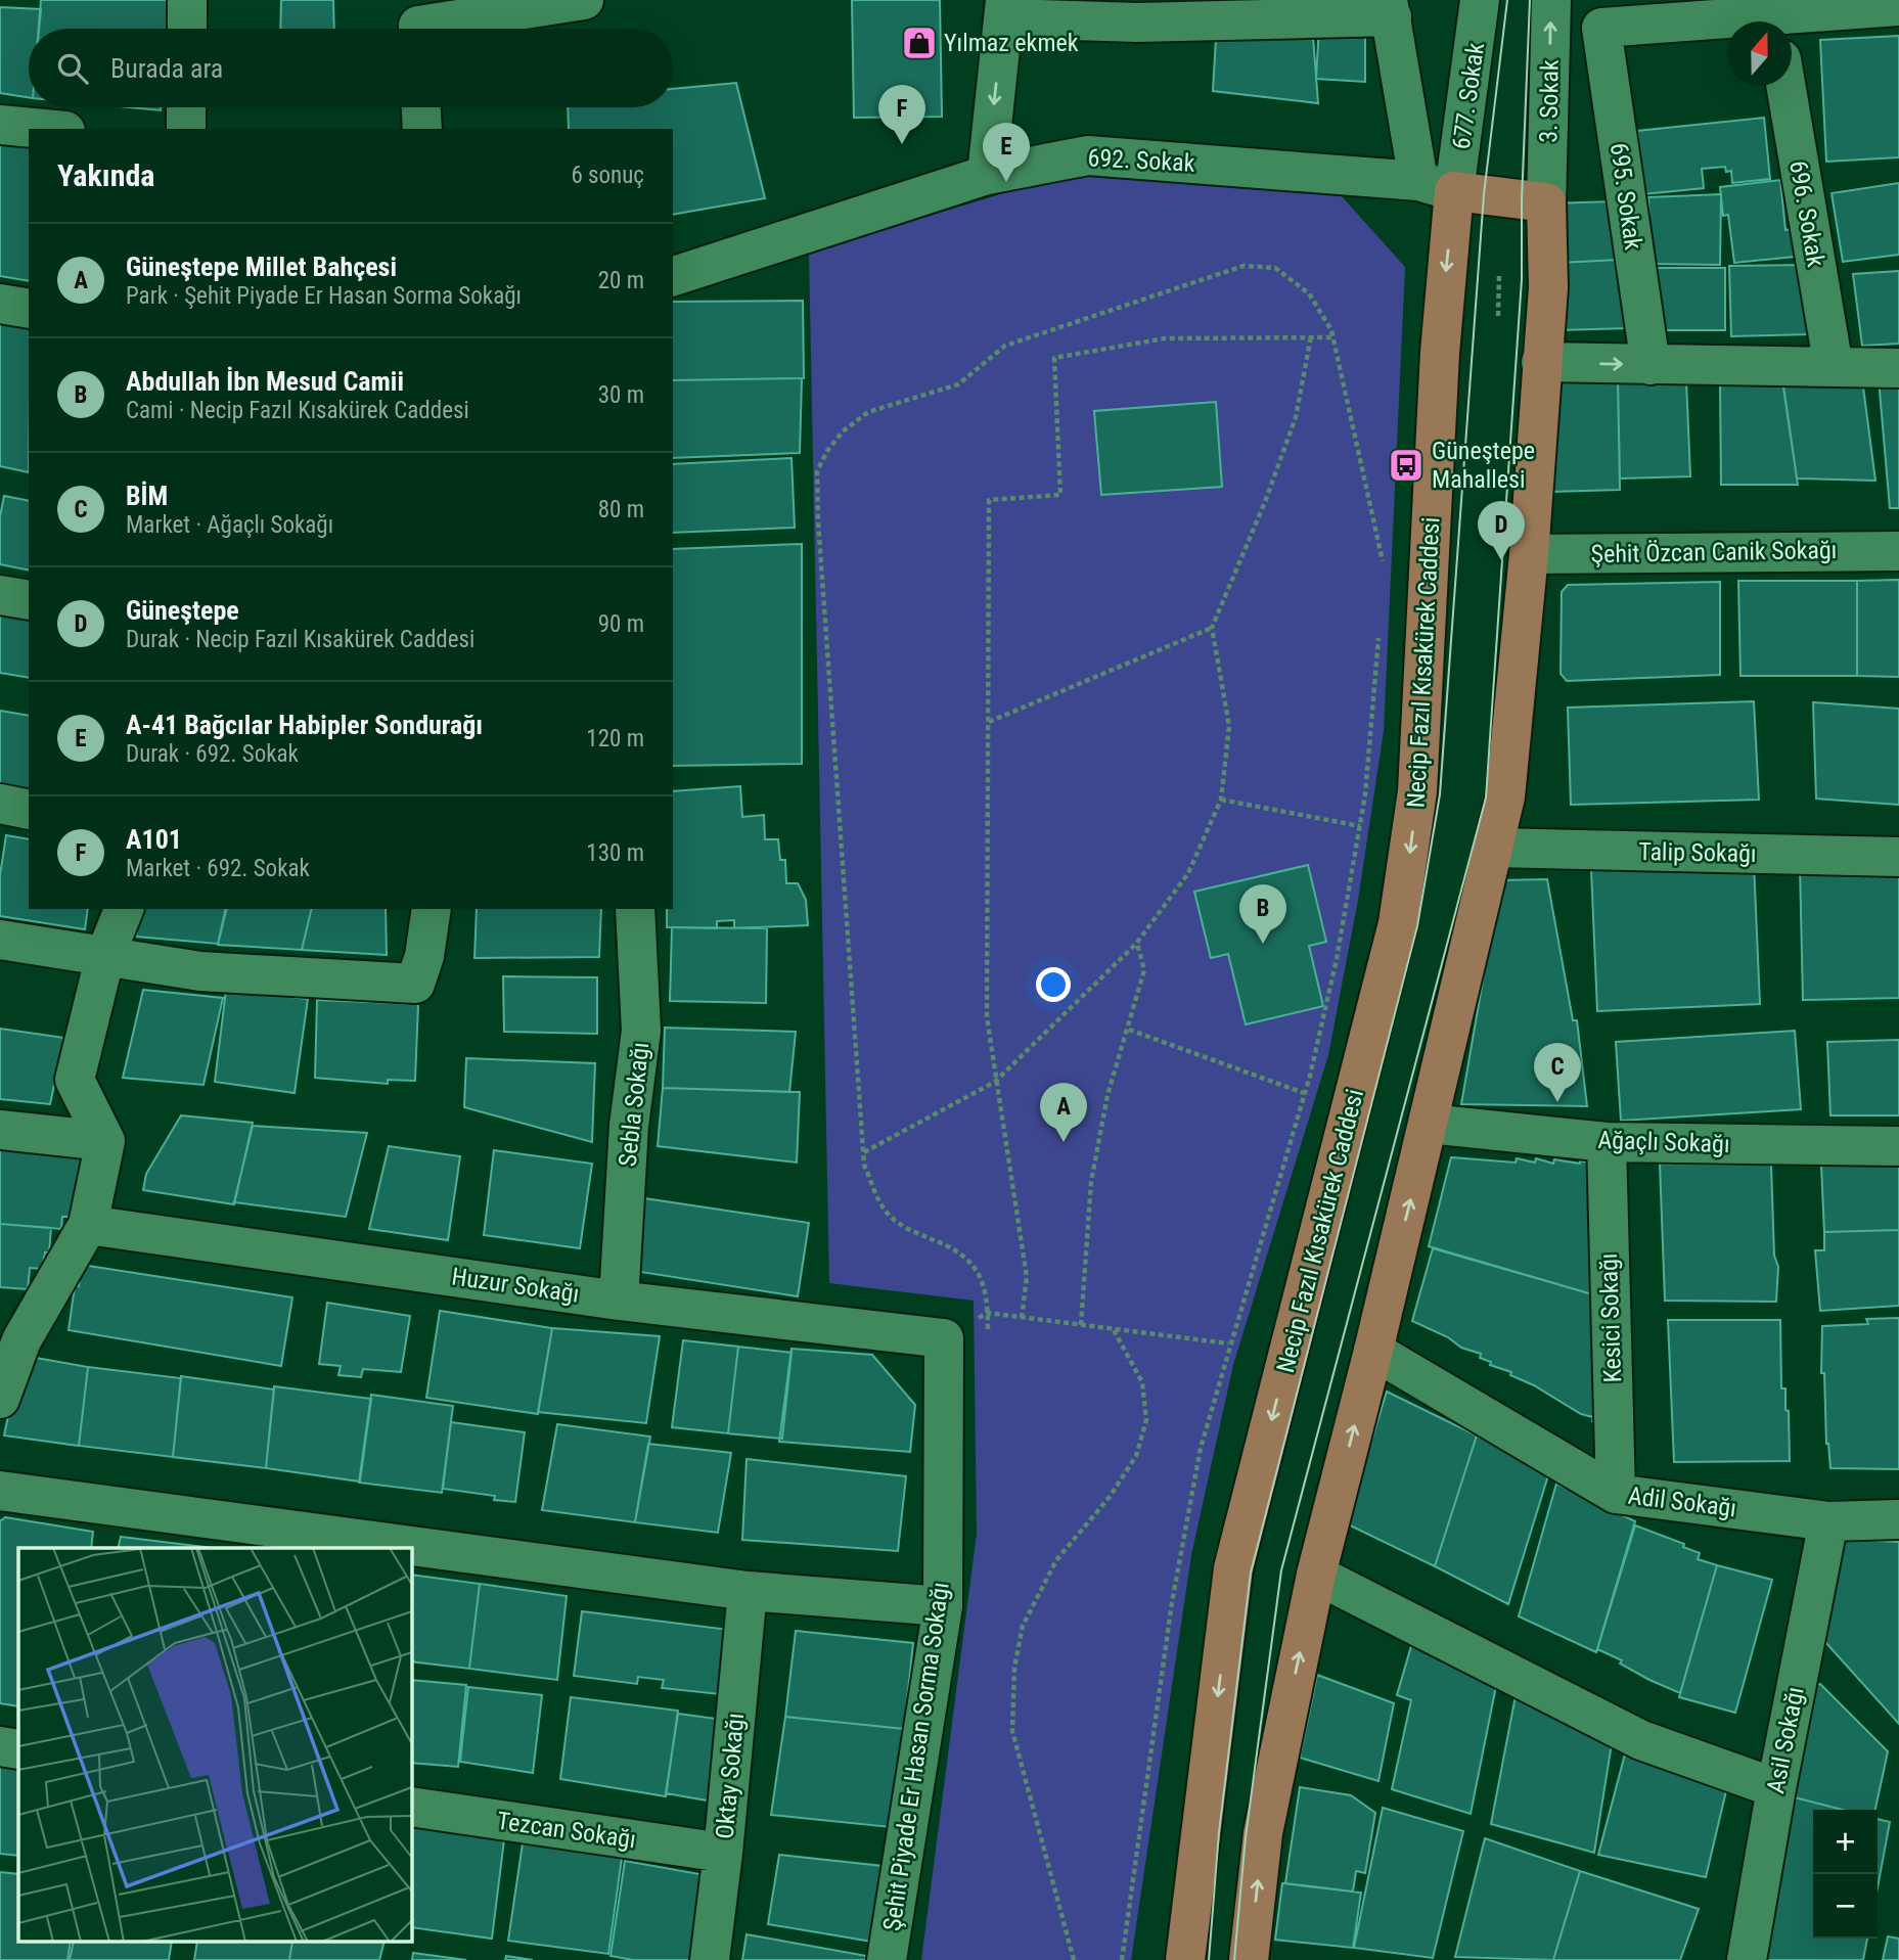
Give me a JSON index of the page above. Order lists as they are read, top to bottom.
{
  "streets": {
    "main road": ["Necip Fazıl Kısakürek Caddesi"],
    "street": [
      "677. Sokak",
      "3. Sokak",
      "692. Sokak",
      "695. Sokak",
      "696. Sokak",
      "Şehit Özcan Canik Sokağı",
      "Talip Sokağı",
      "Sebla Sokağı",
      "Ağaçlı Sokağı",
      "Huzur Sokağı",
      "Kesici Sokağı",
      "Adil Sokağı",
      "Asil Sokağı",
      "Şehit Piyade Er Hasan Sorma Sokağı",
      "Oktay Sokağı",
      "Tezcan Sokağı"
    ]
  },
  "crossings": [
    ["677. Sokak", "692. Sokak"],
    ["677. Sokak", "Necip Fazıl Kısakürek Caddesi"],
    ["692. Sokak", "Necip Fazıl Kısakürek Caddesi"],
    ["Sebla Sokağı", "Huzur Sokağı"],
    ["Ağaçlı Sokağı", "Kesici Sokağı"],
    ["Huzur Sokağı", "Şehit Piyade Er Hasan Sorma Sokağı"],
    ["Kesici Sokağı", "Adil Sokağı"],
    ["Adil Sokağı", "Asil Sokağı"],
    ["Oktay Sokağı", "Tezcan Sokağı"]
  ],
  "one_way": ["3. Sokak"],
  "places": {
    "shop": ["Yılmaz ekmek"],
    "bus stop": ["Güneştepe Mahallesi"]
  },
  "north": "top",
  "page": {
    "search": "Burada ara",
    "pins": [
      "F",
      "E",
      "D",
      "B",
      "C",
      "A"
    ],
    "heading": ["Yakında", "6 sonuç"],
    "list": [
      {
        "mark": "A",
        "name": "Güneştepe Millet Bahçesi",
        "note": "Park · Şehit Piyade Er Hasan Sorma Sokağı",
        "value": "20 m"
      },
      {
        "mark": "B",
        "name": "Abdullah İbn Mesud Camii",
        "note": "Cami · Necip Fazıl Kısakürek Caddesi",
        "value": "30 m"
      },
      {
        "mark": "C",
        "name": "BİM",
        "note": "Market · Ağaçlı Sokağı",
        "value": "80 m"
      },
      {
        "mark": "D",
        "name": "Güneştepe",
        "note": "Durak · Necip Fazıl Kısakürek Caddesi",
        "value": "90 m"
      },
      {
        "mark": "E",
        "name": "A-41 Bağcılar Habipler Sondurağı",
        "note": "Durak · 692. Sokak",
        "value": "120 m"
      },
      {
        "mark": "F",
        "name": "A101",
        "note": "Market · 692. Sokak",
        "value": "130 m"
      }
    ],
    "map_buttons": ["+", "−"]
  }
}
